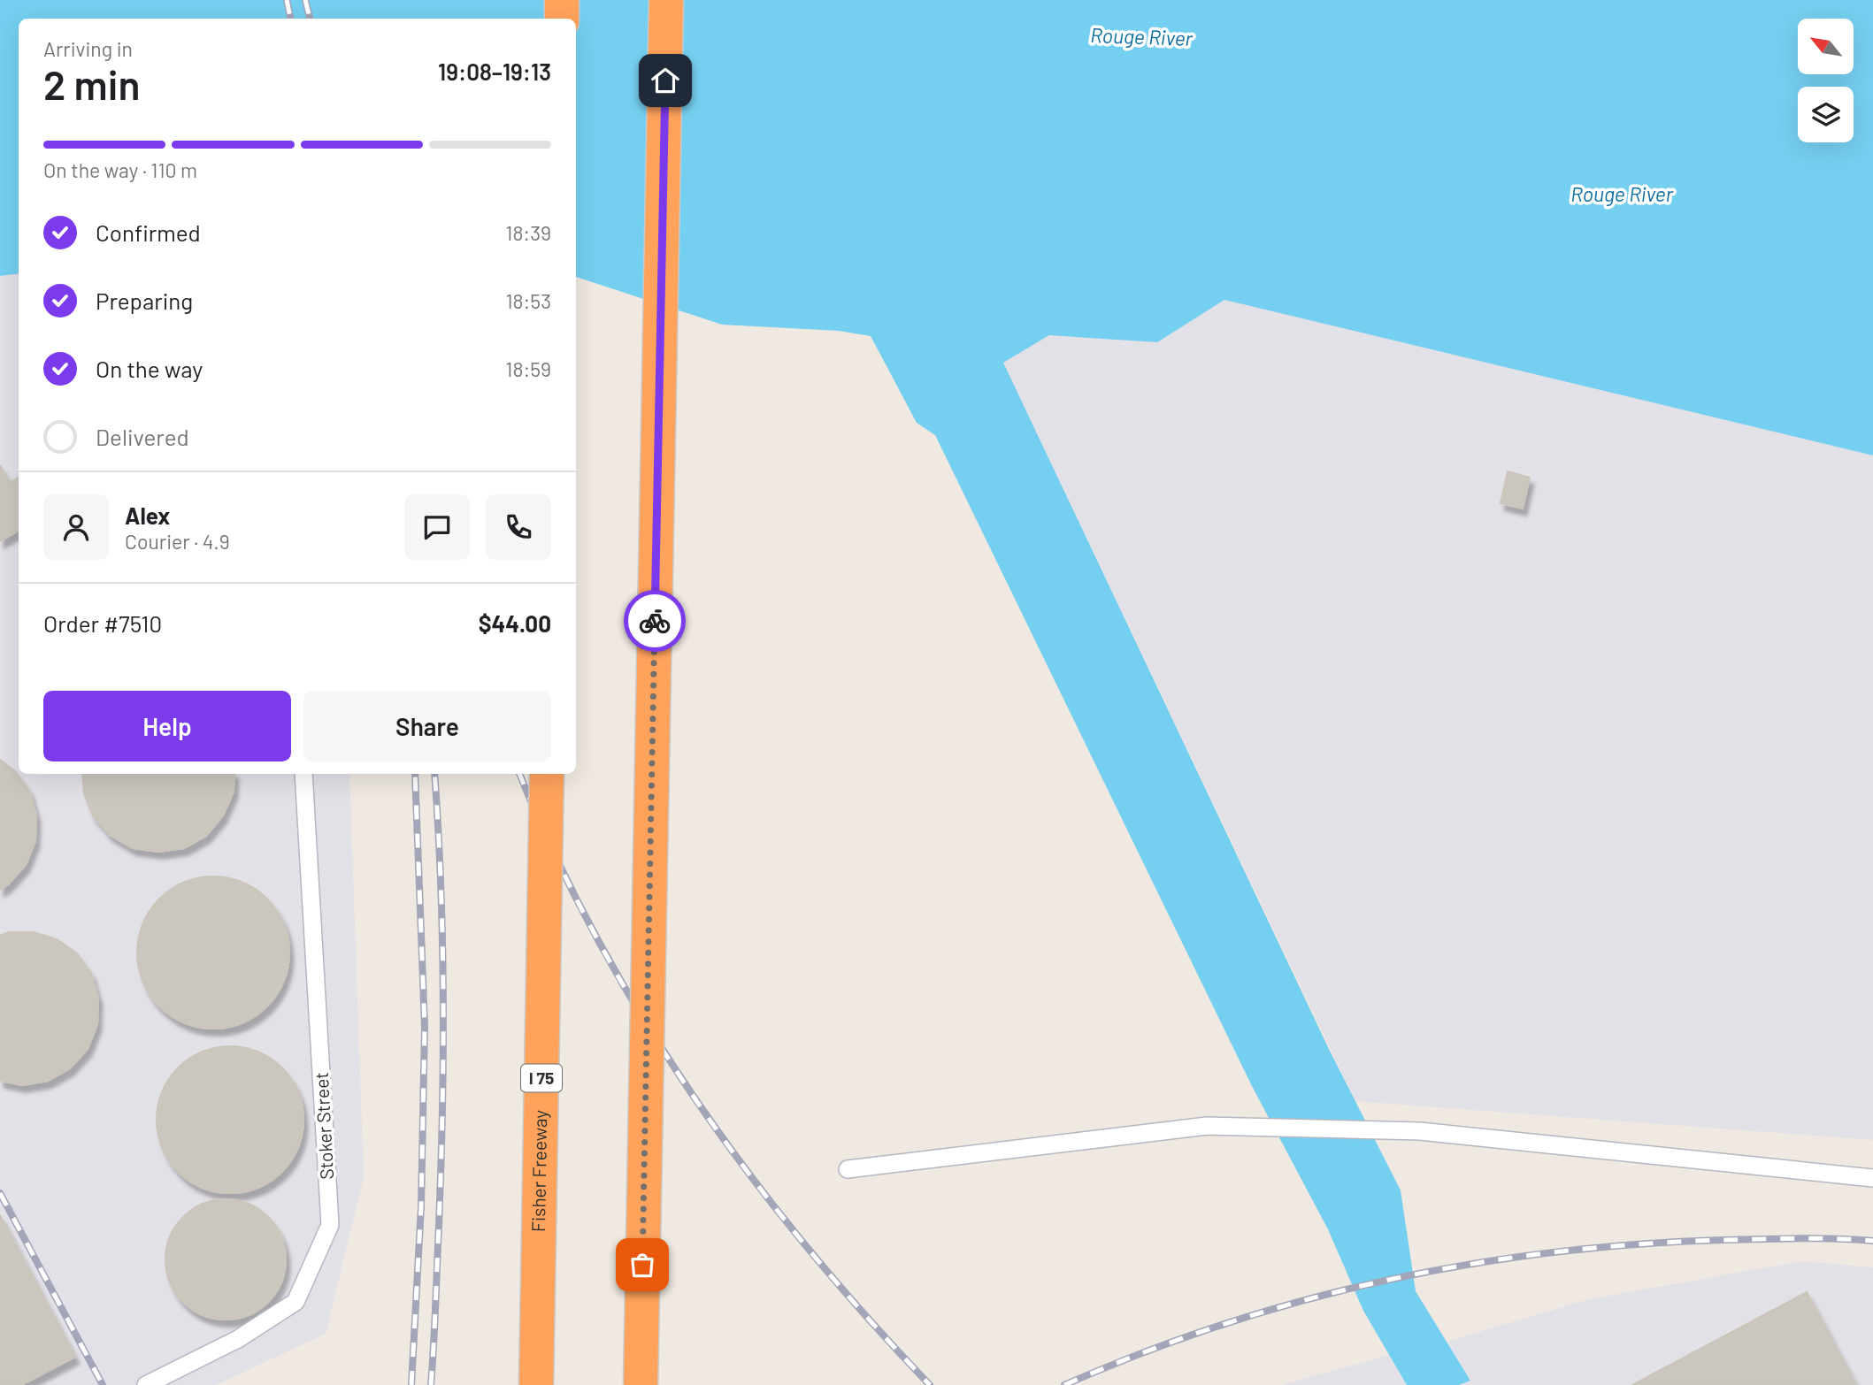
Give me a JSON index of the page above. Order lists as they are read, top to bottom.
{
  "streets": {
    "highway": ["I 75", "Fisher Freeway"],
    "lane": ["Stoker Street"]
  },
  "water": ["Rouge River"],
  "north": "top left",
  "page": {
    "heading": ["2 min", "Arriving in", "19:08–19:13"],
    "panel": [
      "Alex",
      "Courier · 4.9",
      "Order #7510",
      "$44.00"
    ],
    "bar": "On the way · 110 m",
    "list": [
      ["Confirmed", "18:39"],
      ["Preparing", "18:53"],
      ["On the way", "18:59"],
      "Delivered"
    ],
    "buttons": ["Help", "Share"]
  }
}
